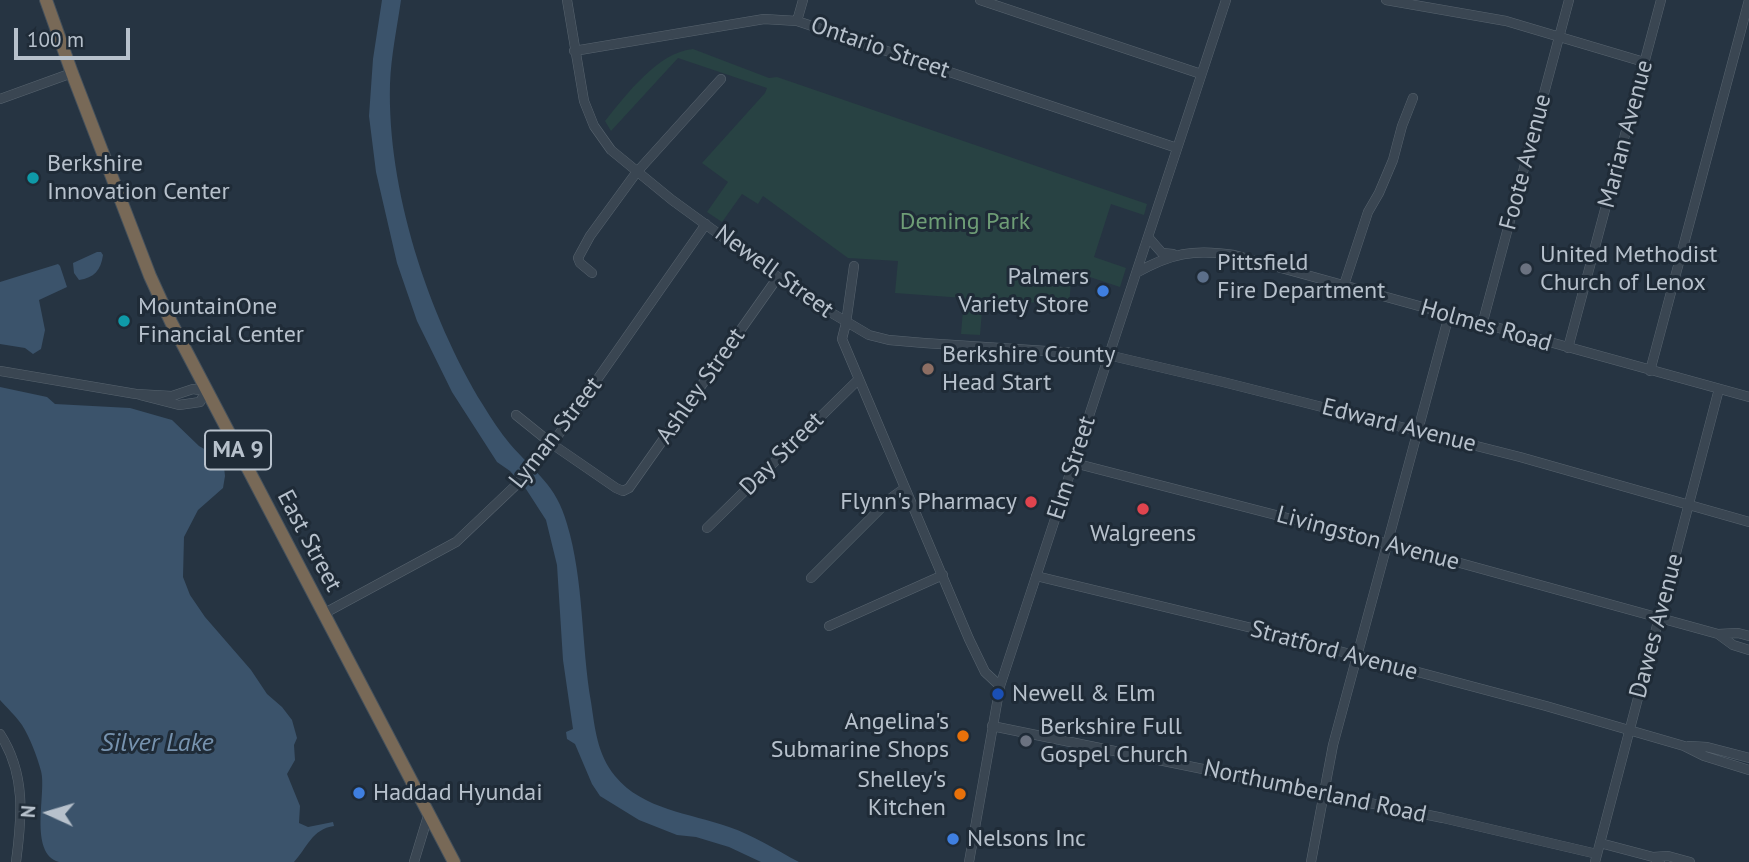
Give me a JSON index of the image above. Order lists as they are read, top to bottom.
{
  "streets": {
    "highway": ["MA 9", "East Street"],
    "street": [
      "Ontario Street",
      "Marian Avenue",
      "Foote Avenue",
      "Newell Street",
      "Holmes Road",
      "Ashley Street",
      "Edward Avenue",
      "Lyman Street",
      "Day Street",
      "Elm Street",
      "Livingston Avenue",
      "Dawes Avenue",
      "Stratford Avenue",
      "Northumberland Road"
    ]
  },
  "crossings": [
    ["Ontario Street", "Newell Street"],
    ["Ontario Street", "Elm Street"],
    ["Marian Avenue", "Holmes Road"],
    ["Foote Avenue", "Holmes Road"],
    ["Newell Street", "Ashley Street"],
    ["Newell Street", "Edward Avenue"],
    ["Newell Street", "Lyman Street"],
    ["Newell Street", "Day Street"],
    ["Newell Street", "Elm Street"],
    ["Holmes Road", "Elm Street"],
    ["Holmes Road", "Dawes Avenue"],
    ["Ashley Street", "Lyman Street"],
    ["Edward Avenue", "Elm Street"],
    ["Edward Avenue", "Dawes Avenue"],
    ["Lyman Street", "East Street"],
    ["Elm Street", "Livingston Avenue"],
    ["Elm Street", "Stratford Avenue"],
    ["Elm Street", "Northumberland Road"],
    ["Livingston Avenue", "Dawes Avenue"],
    ["Dawes Avenue", "Stratford Avenue"],
    ["Dawes Avenue", "Northumberland Road"]
  ],
  "water": ["Silver Lake"],
  "parks": ["Deming Park"],
  "places": [
    "Berkshire Innovation Center",
    "United Methodist Church of Lenox",
    "Pittsfield Fire Department",
    "Palmers Variety Store",
    "MountainOne Financial Center",
    "Berkshire County Head Start",
    "Flynn's Pharmacy",
    "Walgreens",
    "Newell & Elm",
    "Angelina's Submarine Shops",
    "Berkshire Full Gospel Church",
    "Haddad Hyundai",
    "Shelley's Kitchen",
    "Nelsons Inc"
  ],
  "scale_bar": "100 m",
  "north": "left"
}
